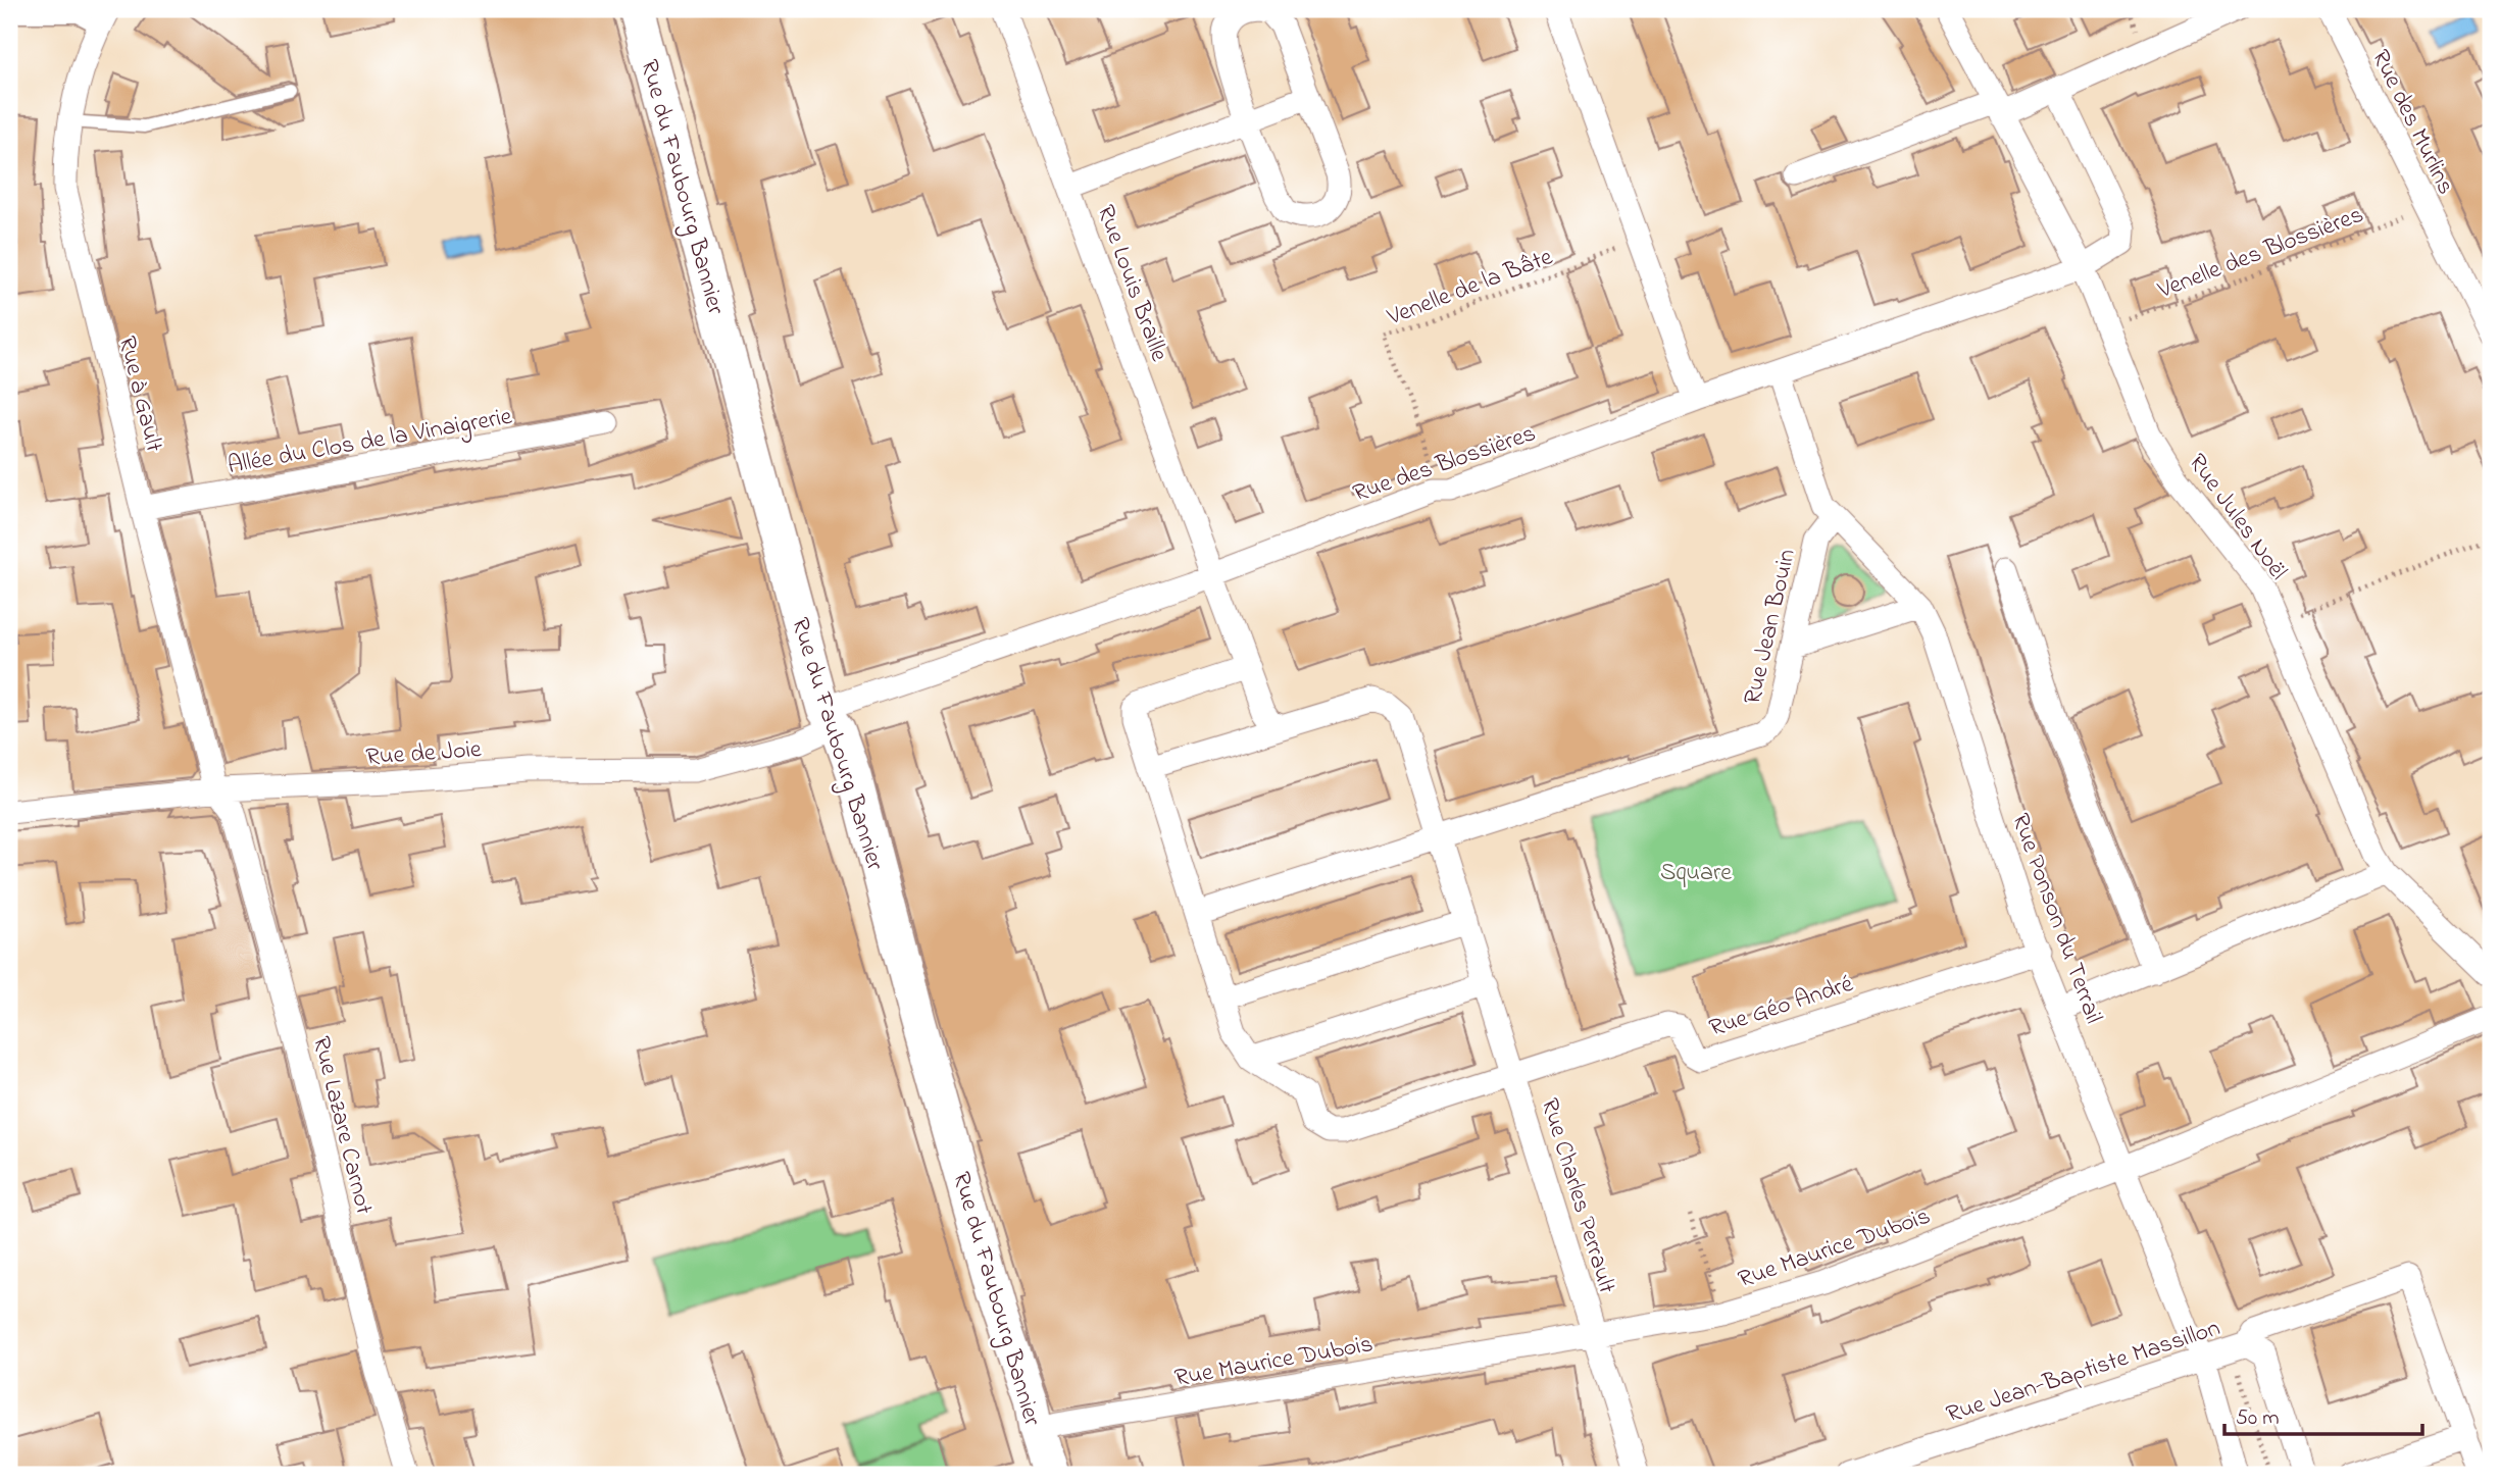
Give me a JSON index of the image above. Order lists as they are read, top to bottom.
{
  "streets": {
    "main road": ["Rue du Faubourg Bannier"],
    "street": [
      "Rue des Murlins",
      "Rue Louis Braille",
      "Rue à Gault",
      "Allée du Clos de la Vinaigrerie",
      "Rue des Blossières",
      "Rue Jules Noël",
      "Rue Jean Bouin",
      "Rue de Joie",
      "Rue Ponson du Terrail",
      "Rue Géo André",
      "Rue Lazare Carnot",
      "Rue Charles Perrault",
      "Rue Maurice Dubois",
      "Rue Jean-Baptiste Massillon"
    ],
    "path": ["Venelle des Blossières", "Venelle de la Bâte"]
  },
  "crossings": [
    ["Rue des Murlins", "Venelle des Blossières"],
    ["Rue du Faubourg Bannier", "Rue des Blossières"],
    ["Rue du Faubourg Bannier", "Rue de Joie"],
    ["Rue du Faubourg Bannier", "Rue Maurice Dubois"],
    ["Venelle des Blossières", "Rue Jules Noël"],
    ["Rue Louis Braille", "Rue des Blossières"],
    ["Venelle de la Bâte", "Rue des Blossières"],
    ["Rue à Gault", "Allée du Clos de la Vinaigrerie"],
    ["Rue à Gault", "Rue de Joie"],
    ["Rue à Gault", "Rue Lazare Carnot"],
    ["Rue des Blossières", "Rue Jules Noël"],
    ["Rue des Blossières", "Rue de Joie"],
    ["Rue Jean Bouin", "Rue Ponson du Terrail"],
    ["Rue Jean Bouin", "Rue Charles Perrault"],
    ["Rue de Joie", "Rue Lazare Carnot"],
    ["Rue Ponson du Terrail", "Rue Géo André"],
    ["Rue Ponson du Terrail", "Rue Maurice Dubois"],
    ["Rue Ponson du Terrail", "Rue Jean-Baptiste Massillon"],
    ["Rue Géo André", "Rue Charles Perrault"],
    ["Rue Charles Perrault", "Rue Maurice Dubois"]
  ],
  "parks": ["Square"],
  "scale_bar": "50 m"
}
